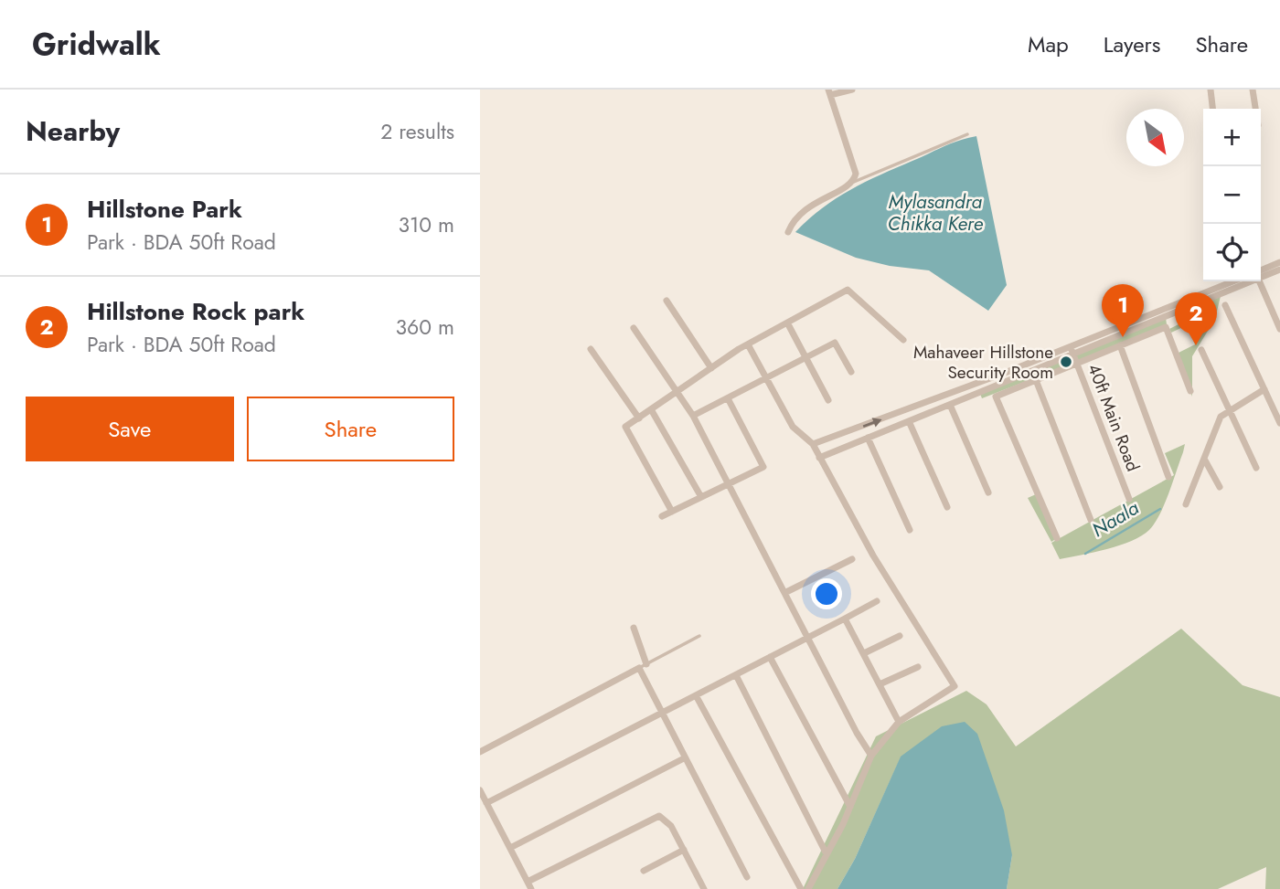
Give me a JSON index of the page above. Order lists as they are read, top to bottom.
{
  "streets": {
    "street": ["40ft Main Road"]
  },
  "water": ["Mylasandra Chikka Kere", "Naala"],
  "places": ["Mahaveer Hillstone Security Room"],
  "north": "bottom right",
  "page": {
    "header": "Gridwalk",
    "nav": ["Map", "Layers", "Share"],
    "heading": ["Nearby", "2 results"],
    "map_buttons": ["+", "−"],
    "list": [
      {
        "mark": "1",
        "name": "Hillstone Park",
        "note": "Park · BDA 50ft Road",
        "value": "310 m"
      },
      {
        "mark": "2",
        "name": "Hillstone Rock park",
        "note": "Park · BDA 50ft Road",
        "value": "360 m"
      }
    ],
    "pins": ["1", "2"],
    "buttons": ["Save", "Share"]
  }
}
